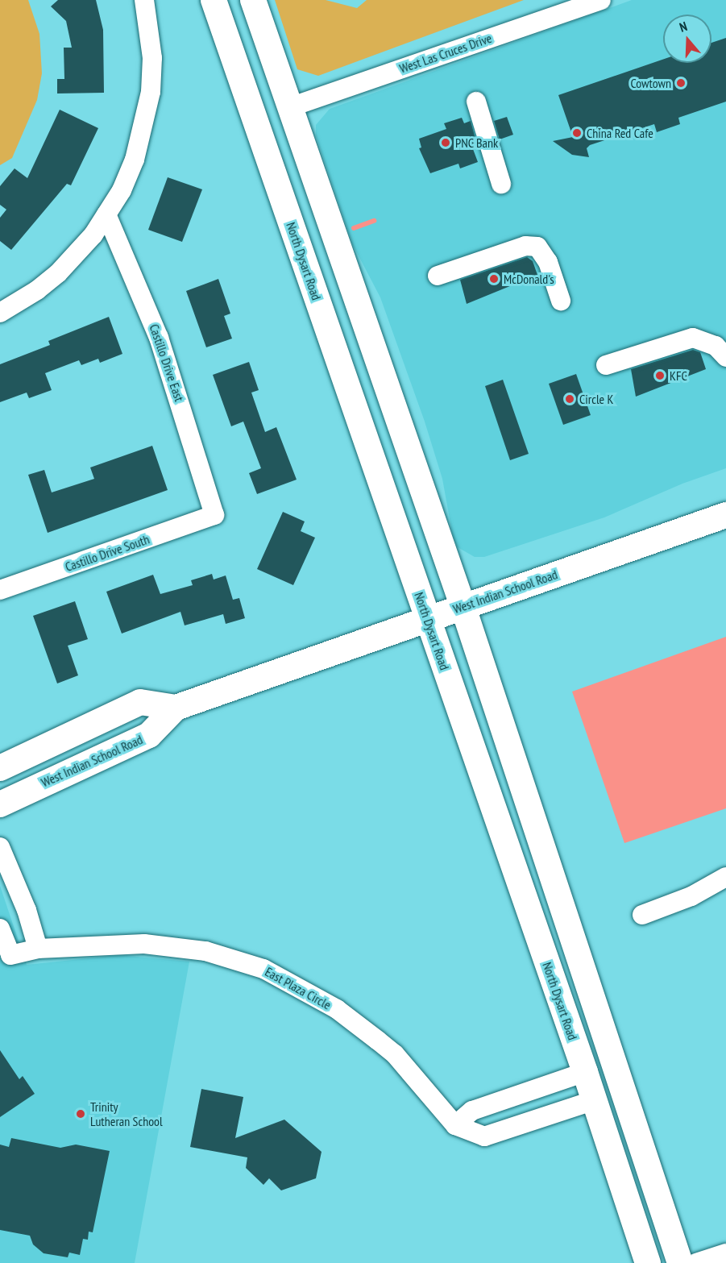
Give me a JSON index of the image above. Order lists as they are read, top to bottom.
{
  "streets": {
    "main road": ["North Dysart Road", "West Indian School Road"],
    "street": [
      "West Las Cruces Drive",
      "Castillo Drive East",
      "Castillo Drive South",
      "East Plaza Circle"
    ]
  },
  "crossings": [
    ["North Dysart Road", "West Indian School Road"],
    ["North Dysart Road", "East Plaza Circle"],
    ["Castillo Drive East", "Castillo Drive South"]
  ],
  "places": [
    "Cowtown",
    "China Red Cafe",
    "PNC Bank",
    "McDonald's",
    "KFC",
    "Circle K",
    "Trinity Lutheran School"
  ],
  "north": "top"
}
